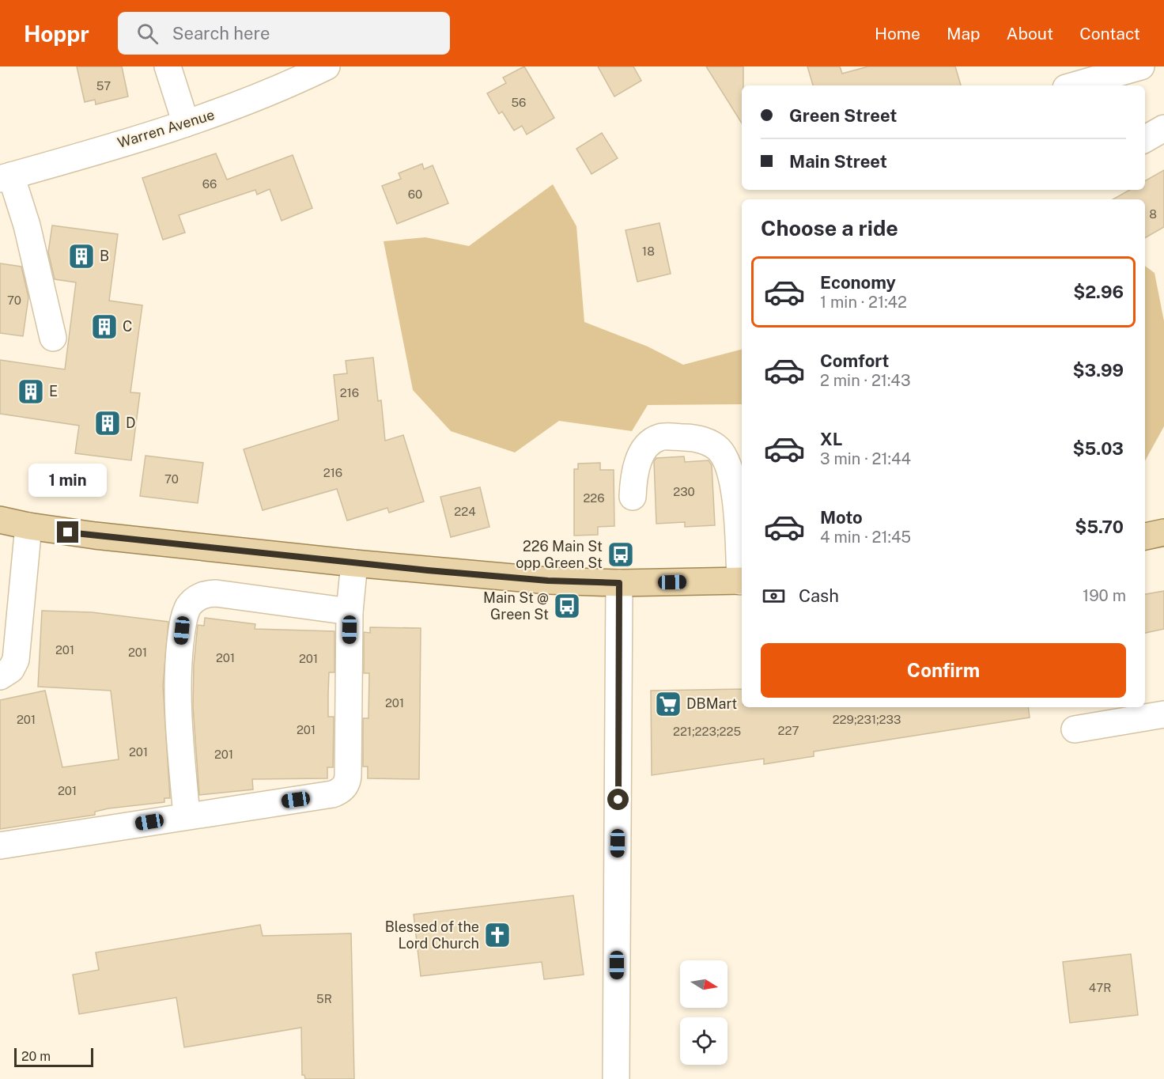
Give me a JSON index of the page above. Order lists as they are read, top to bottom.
{
  "streets": {
    "street": ["Warren Avenue"]
  },
  "places": {
    "building": [
      "B",
      "C",
      "E",
      "D"
    ],
    "bus stop": ["226 Main St opp Green St", "Main St @ Green St"],
    "supermarket": ["DBMart"],
    "church": ["Blessed of the Lord Church"]
  },
  "house_numbers": [
    "57",
    "56",
    "66",
    "60",
    "8",
    "18",
    "70",
    "216",
    "216",
    "70",
    "230",
    "226",
    "224",
    "201",
    "201",
    "201",
    "201",
    "201",
    "201",
    "229;231;233",
    "201",
    "227",
    "221;223;225",
    "201",
    "201",
    "201",
    "47R",
    "5R"
  ],
  "scale_bar": "20 m",
  "north": "right",
  "page": {
    "header": "Hoppr",
    "search": "Search here",
    "nav": [
      "Home",
      "Map",
      "About",
      "Contact"
    ],
    "banner": ["Green Street", "Main Street"],
    "heading": "Choose a ride",
    "list": [
      {
        "name": "Economy",
        "note": "1 min · 21:42",
        "value": "$2.96"
      },
      {
        "name": "Comfort",
        "note": "2 min · 21:43",
        "value": "$3.99"
      },
      {
        "name": "XL",
        "note": "3 min · 21:44",
        "value": "$5.03"
      },
      {
        "name": "Moto",
        "note": "4 min · 21:45",
        "value": "$5.70"
      }
    ],
    "bubble": "1 min",
    "pay": ["Cash", "190 m"],
    "buttons": "Confirm",
    "scale": "20 m"
  }
}
